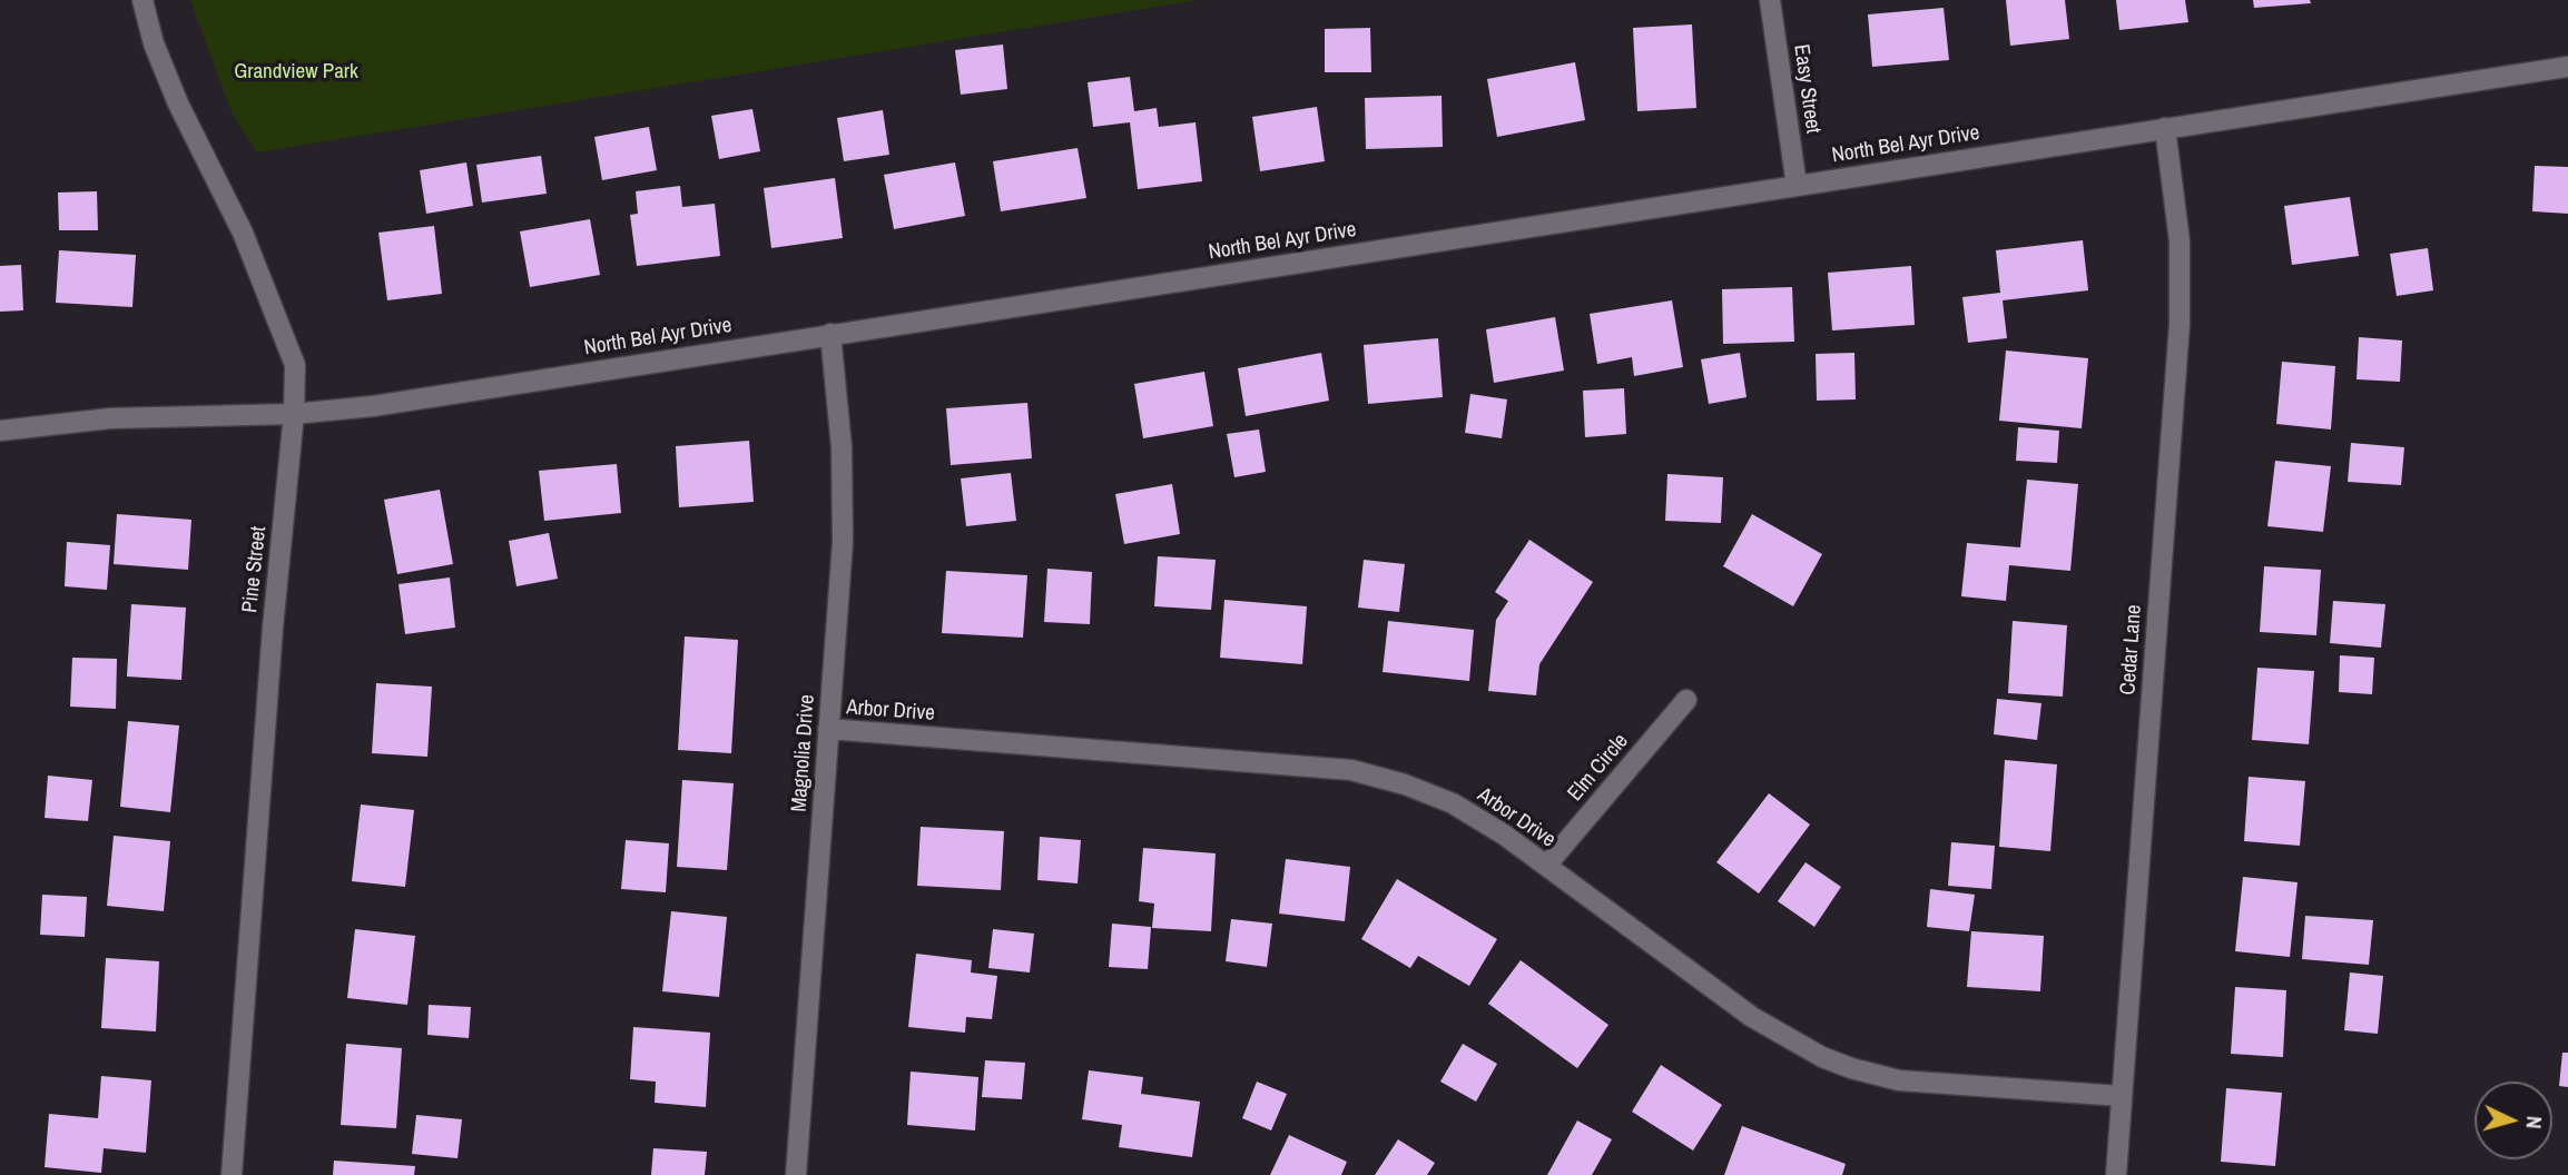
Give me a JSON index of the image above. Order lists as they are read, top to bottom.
{
  "streets": {
    "street": [
      "Easy Street",
      "North Bel Ayr Drive",
      "Pine Street",
      "Cedar Lane",
      "Arbor Drive",
      "Magnolia Drive",
      "Elm Circle"
    ]
  },
  "crossings": [
    ["Easy Street", "North Bel Ayr Drive"],
    ["North Bel Ayr Drive", "Pine Street"],
    ["North Bel Ayr Drive", "Cedar Lane"],
    ["North Bel Ayr Drive", "Magnolia Drive"],
    ["Cedar Lane", "Arbor Drive"],
    ["Arbor Drive", "Magnolia Drive"],
    ["Arbor Drive", "Elm Circle"]
  ],
  "parks": ["Grandview Park"],
  "north": "right"
}
